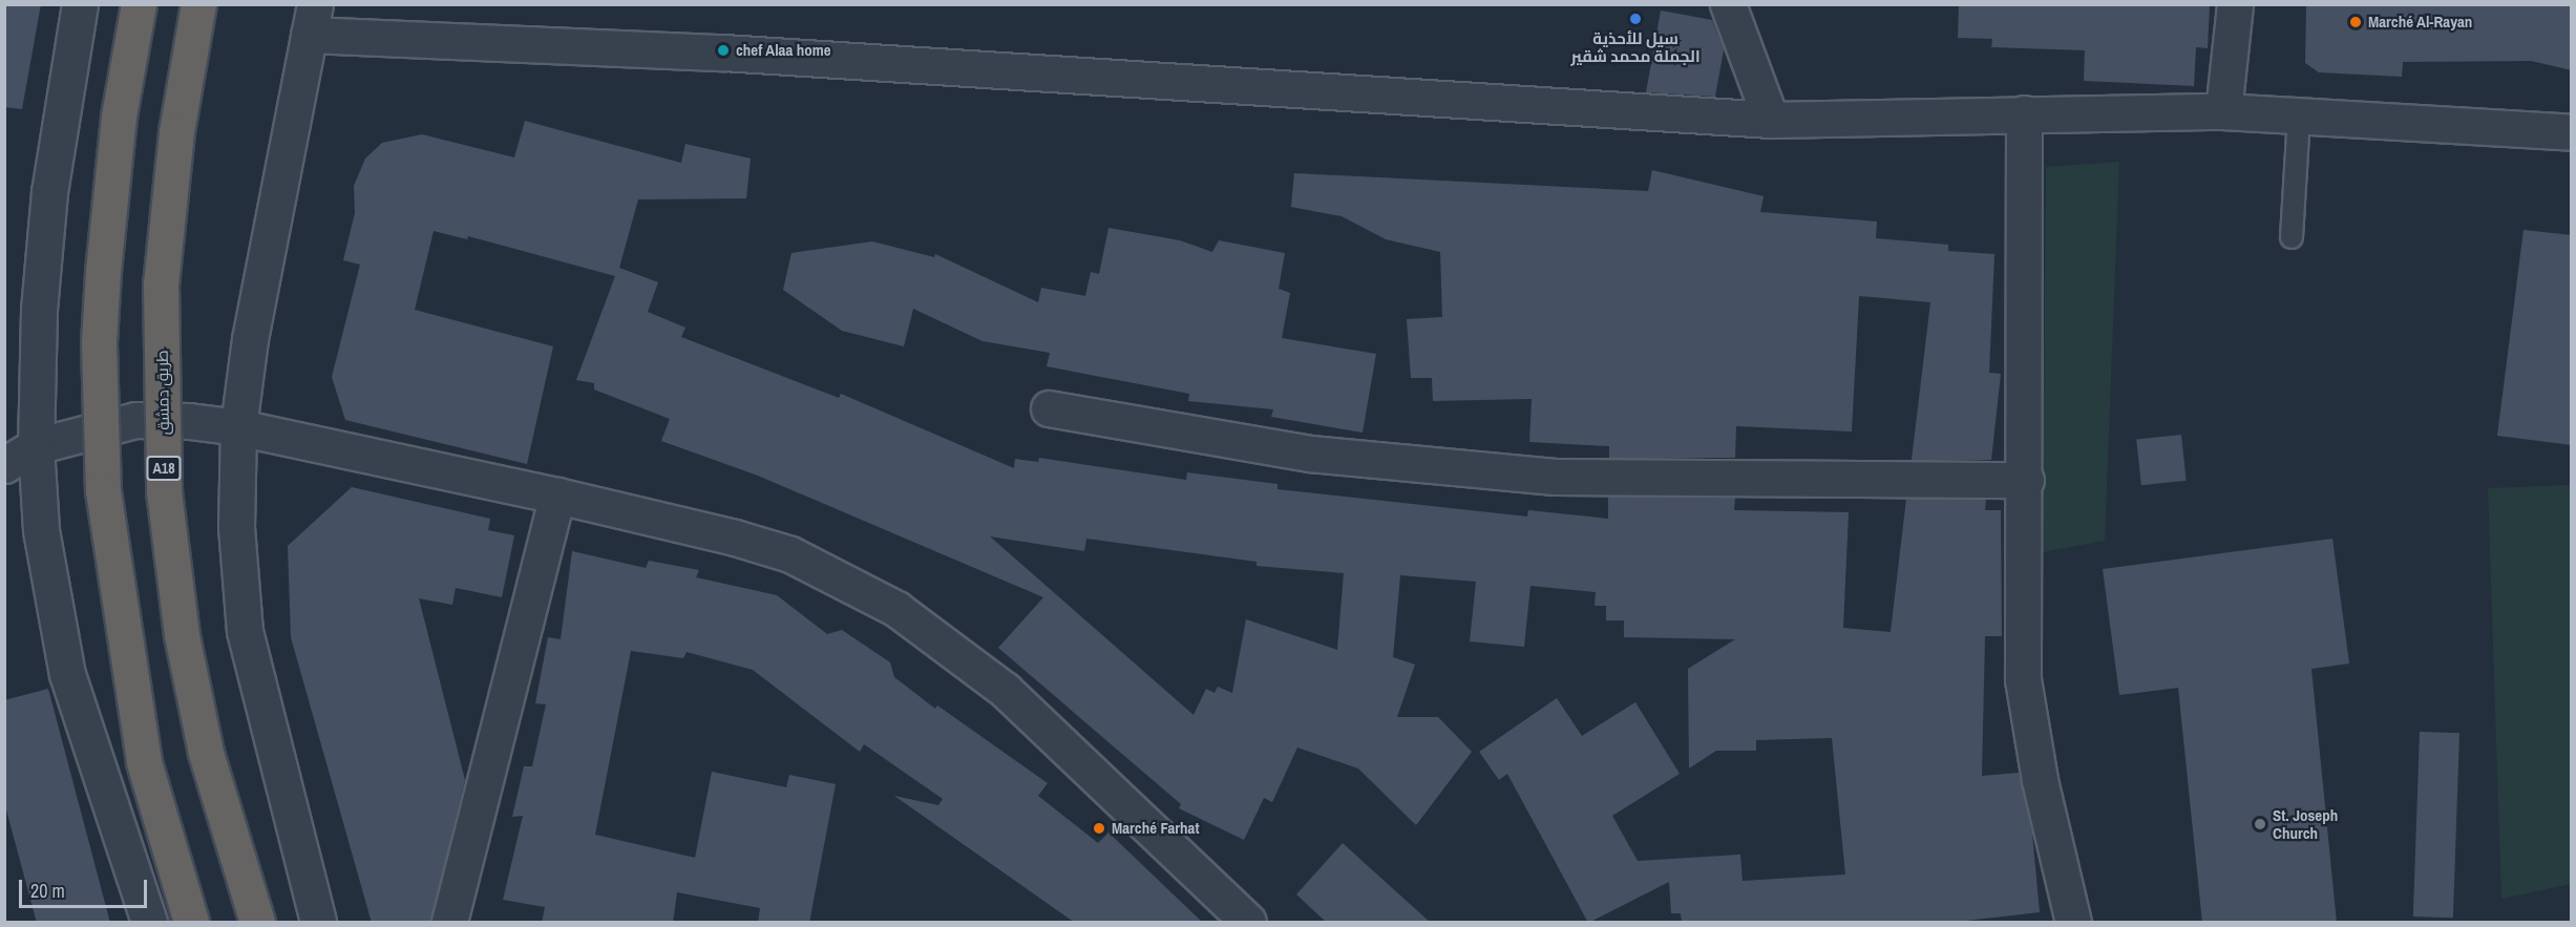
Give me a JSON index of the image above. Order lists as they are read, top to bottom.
{
  "streets": {
    "highway": ["طريق دمشق", "A18"]
  },
  "places": [
    "سيل للأحذية الجملة محمد شقير",
    "Marché Al-Rayan",
    "chef Alaa home",
    "St. Joseph Church",
    "Marché Farhat"
  ],
  "scale_bar": "20 m"
}
